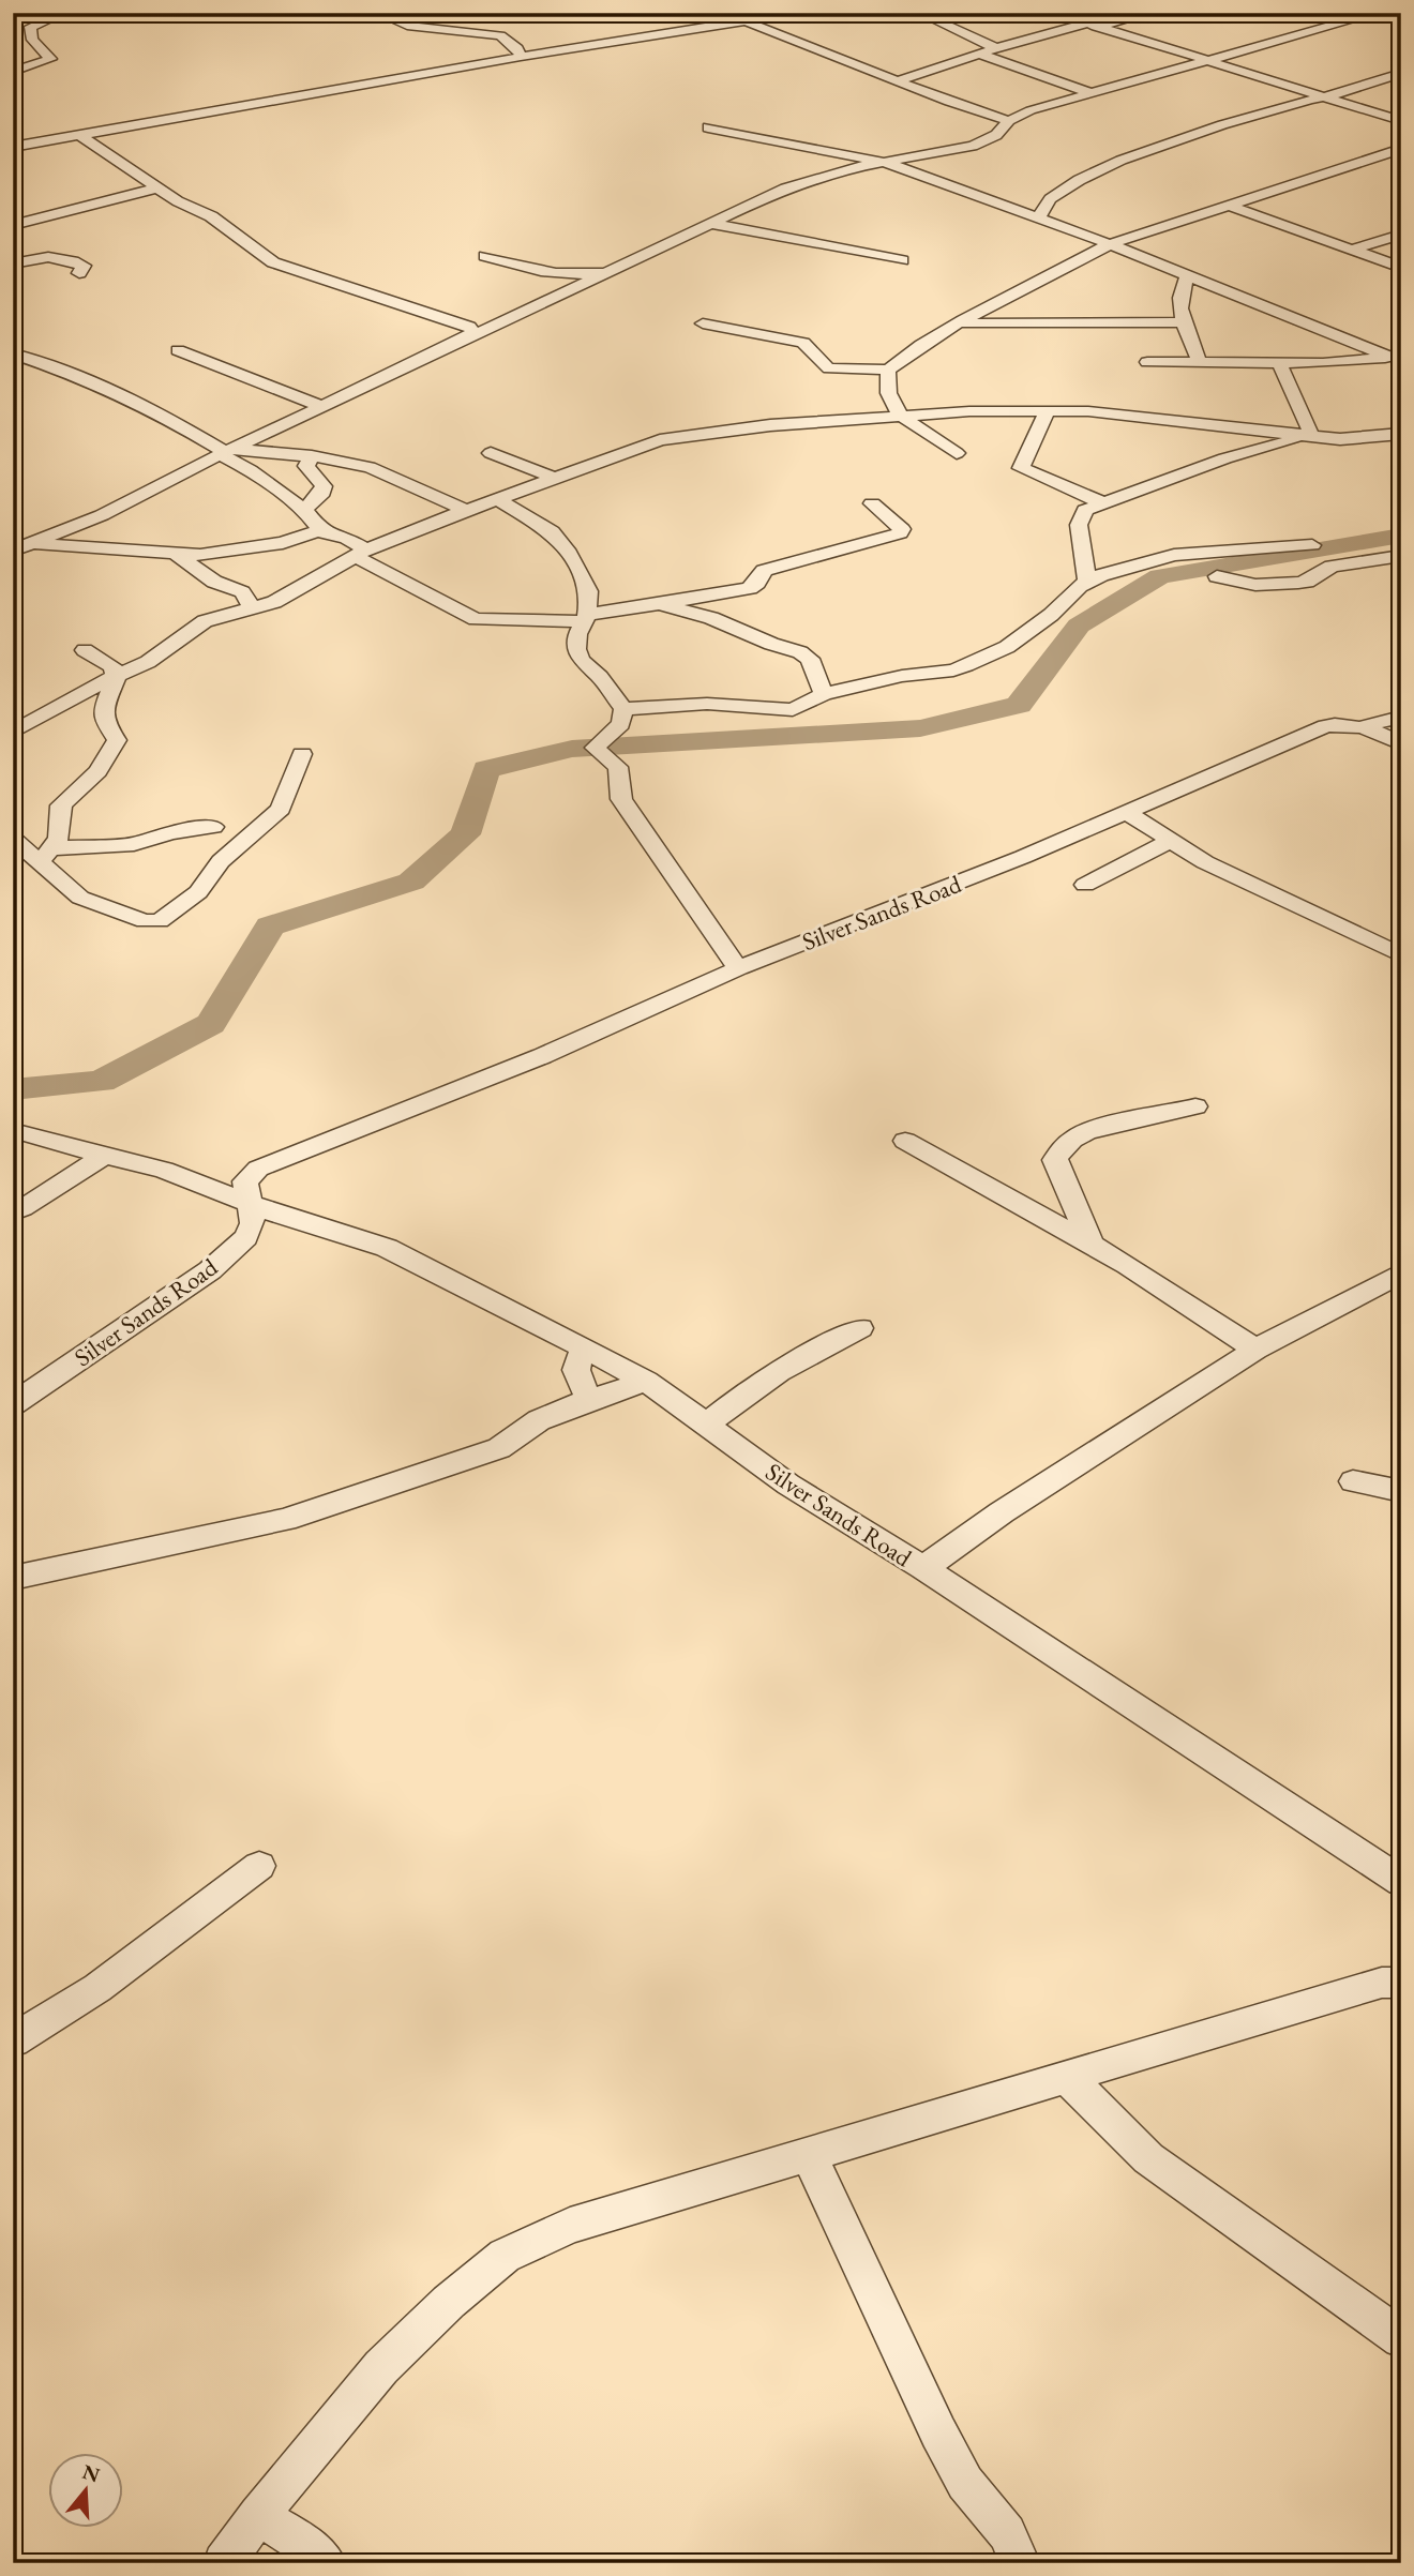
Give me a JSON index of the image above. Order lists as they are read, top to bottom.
{
  "streets": {
    "street": ["Silver Sands Road"]
  },
  "north": "top"
}
